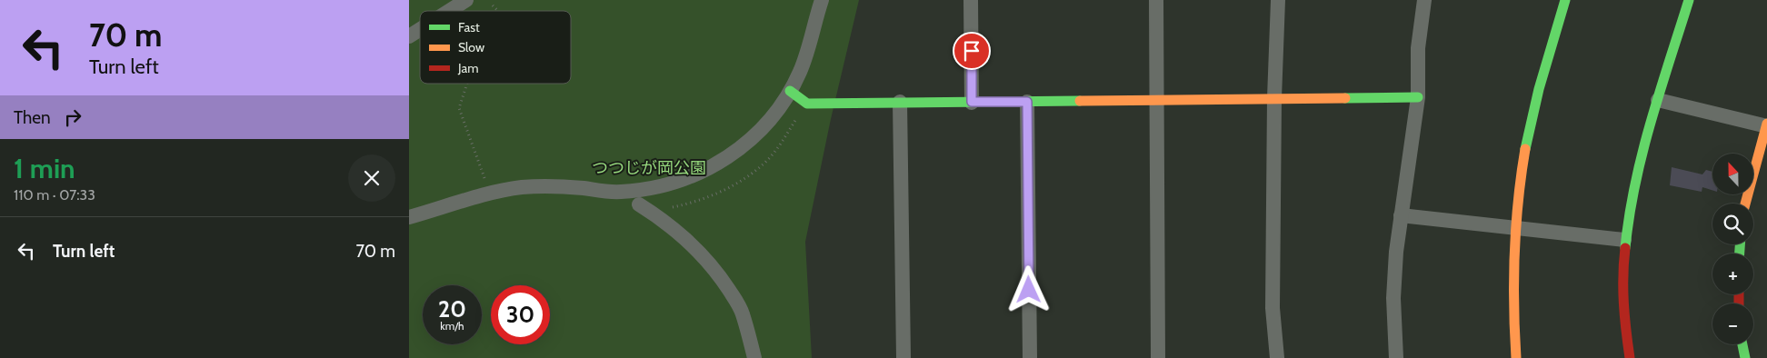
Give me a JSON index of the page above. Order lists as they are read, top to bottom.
{
  "parks": ["つつじが岡公園"],
  "legend": ["Fast", "Slow", "Jam"],
  "north": "top",
  "page": {
    "turn": ["70 m", "Turn left"],
    "then": "Then",
    "heading": ["1 min", "110 m · 07:33"],
    "map_buttons": ["+", "−"],
    "list": [
      {
        "name": "Turn left",
        "value": "70 m"
      }
    ],
    "speed": "20 km/h",
    "limit": "30"
  }
}
